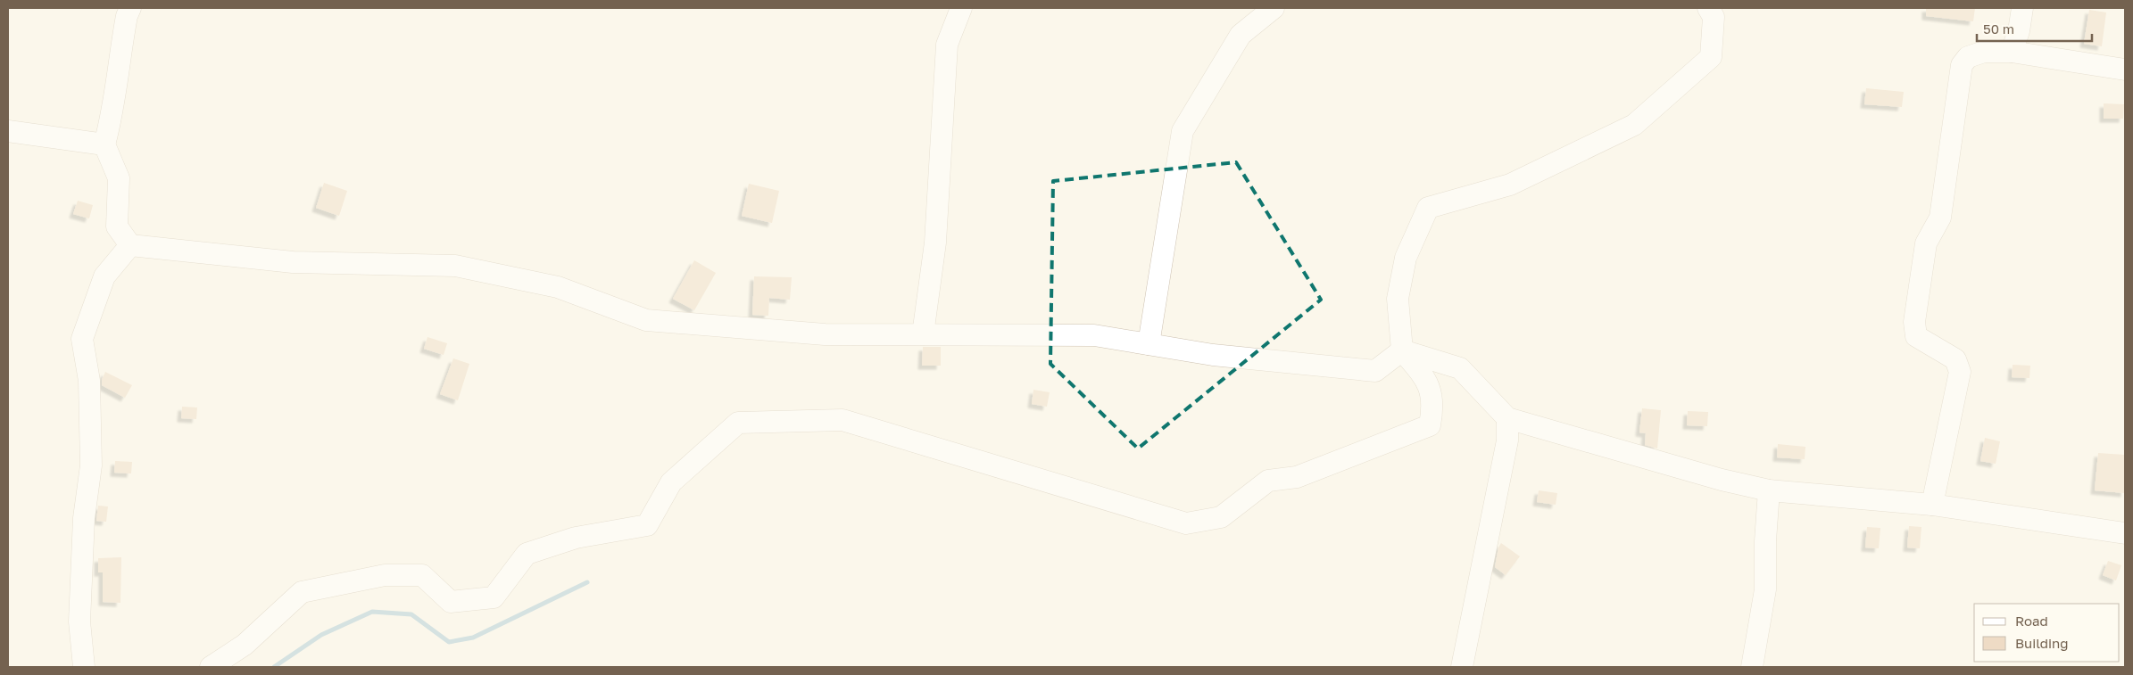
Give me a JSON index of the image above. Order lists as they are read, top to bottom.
{
  "legend": ["Road", "Building"],
  "scale_bar": "50 m"
}
